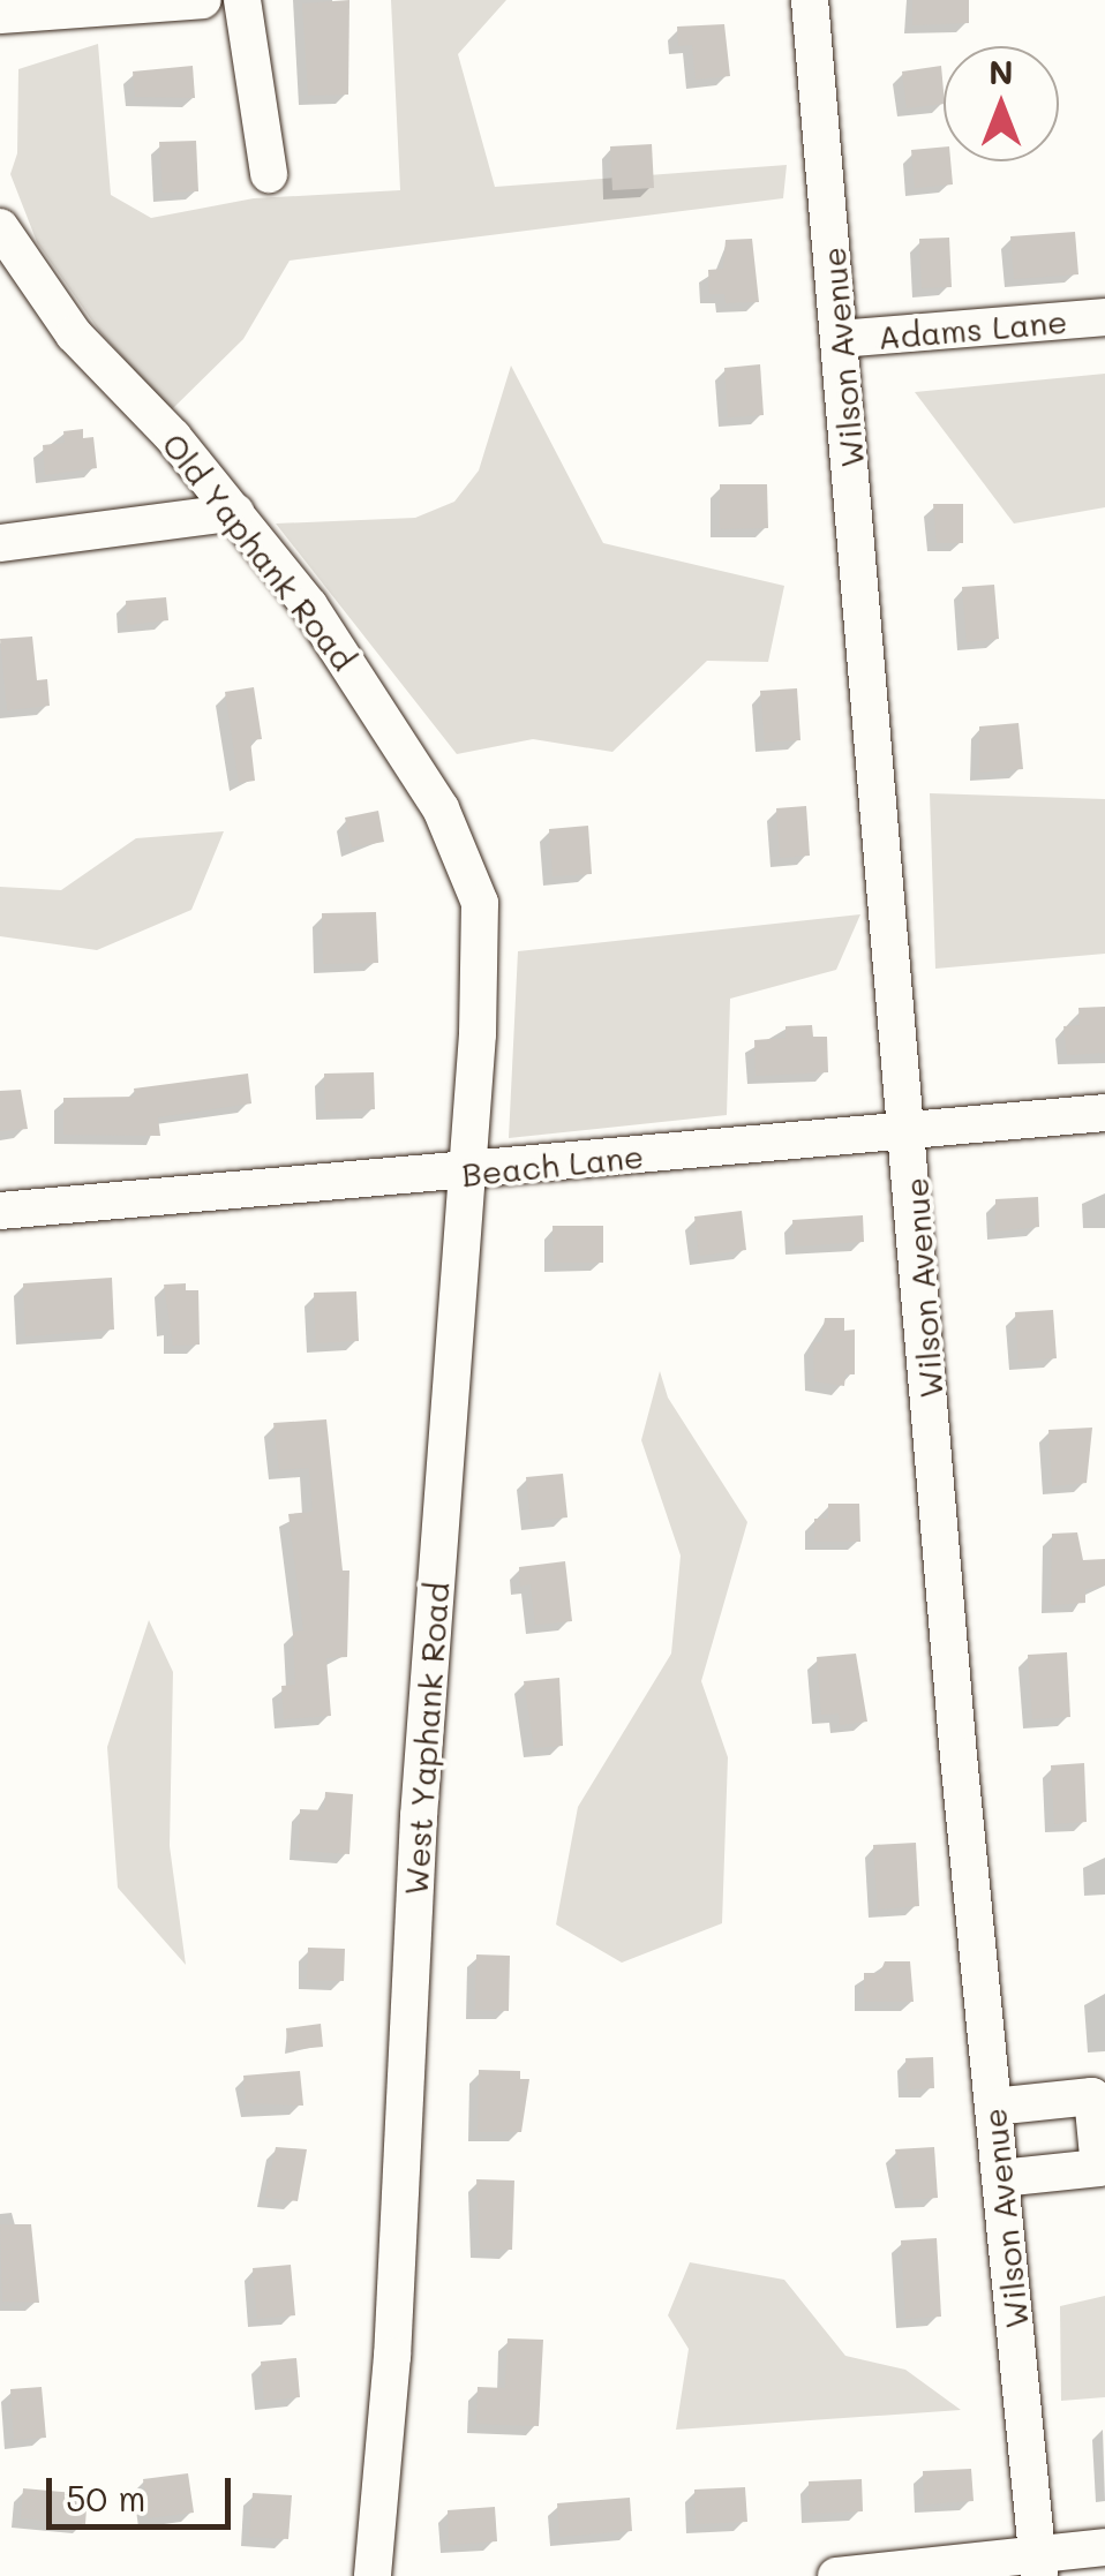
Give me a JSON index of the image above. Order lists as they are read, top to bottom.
{
  "streets": {
    "street": [
      "Adams Lane",
      "Wilson Avenue",
      "Old Yaphank Road",
      "Beach Lane",
      "West Yaphank Road"
    ]
  },
  "crossings": [
    ["Adams Lane", "Wilson Avenue"],
    ["Wilson Avenue", "Beach Lane"],
    ["Old Yaphank Road", "West Yaphank Road"],
    ["Beach Lane", "West Yaphank Road"]
  ],
  "scale_bar": "50 m",
  "north": "top"
}
